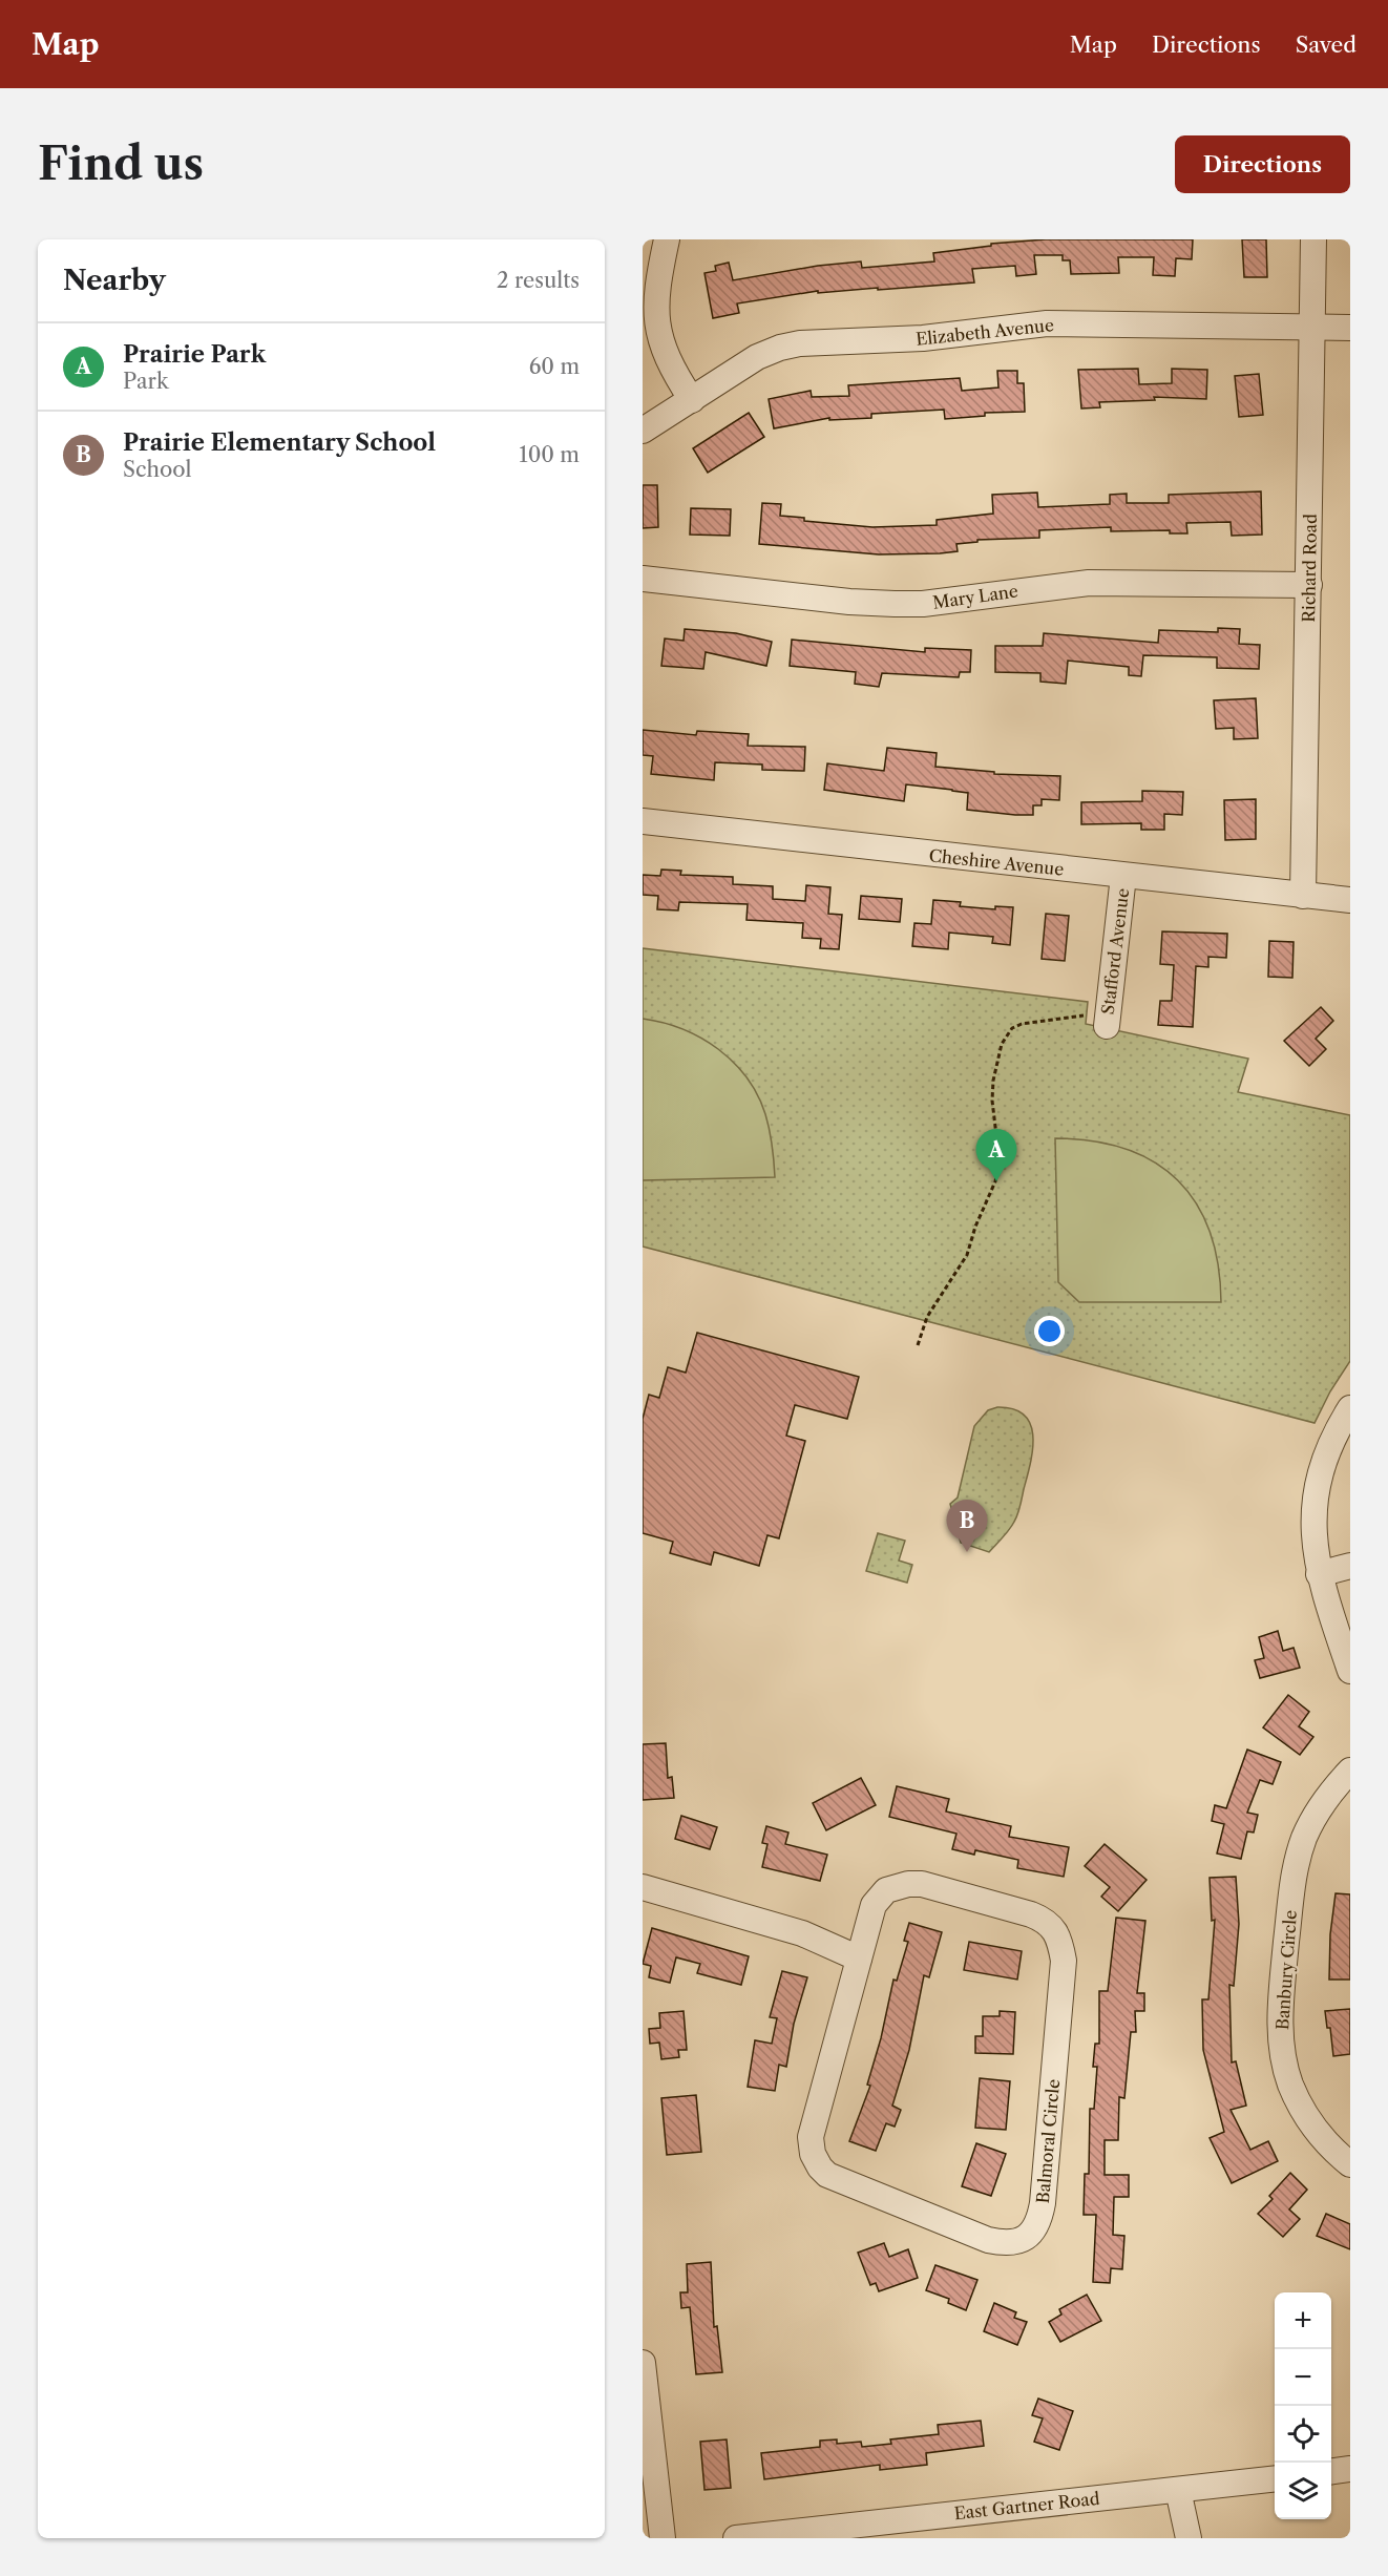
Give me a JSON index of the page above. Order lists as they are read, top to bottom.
{
  "streets": {
    "street": [
      "Elizabeth Avenue",
      "Richard Road",
      "Mary Lane",
      "Cheshire Avenue",
      "Stafford Avenue",
      "Banbury Circle",
      "Balmoral Circle",
      "East Gartner Road"
    ]
  },
  "crossings": [
    ["Elizabeth Avenue", "Richard Road"],
    ["Richard Road", "Mary Lane"],
    ["Richard Road", "Cheshire Avenue"],
    ["Cheshire Avenue", "Stafford Avenue"]
  ],
  "page": {
    "header": "Map",
    "nav": ["Map", "Directions", "Saved"],
    "buttons": "Directions",
    "title": "Find us",
    "heading": ["Nearby", "2 results"],
    "list": [
      {
        "mark": "A",
        "name": "Prairie Park",
        "note": "Park",
        "value": "60 m"
      },
      {
        "mark": "B",
        "name": "Prairie Elementary School",
        "note": "School",
        "value": "100 m"
      }
    ],
    "pins": ["A", "B"],
    "map_buttons": ["+", "−"]
  }
}
